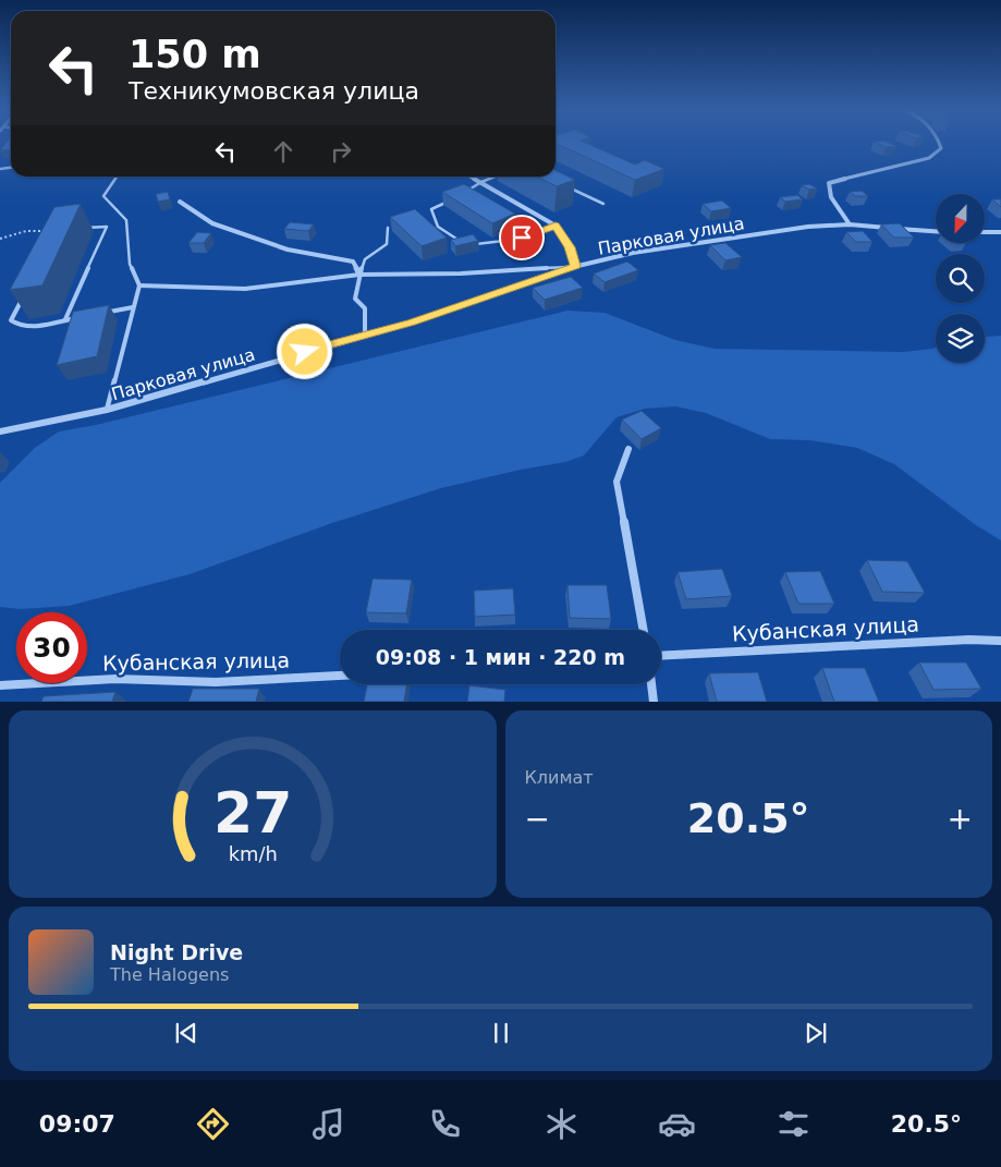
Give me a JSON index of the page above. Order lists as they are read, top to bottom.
{
  "streets": {
    "street": ["Парковая улица", "Кубанская улица"]
  },
  "north": "bottom",
  "page": {
    "turn": ["150 m", "Техникумовская улица"],
    "limit": "30",
    "trip": "09:08 · 1 мин · 220 m",
    "tile": "Климат",
    "heat": ["−", "20.5°", "+"],
    "song": ["Night Drive", "The Halogens"],
    "tabs": ["09:07", "20.5°"],
    "gauge": ["27", "km/h"]
  }
}
